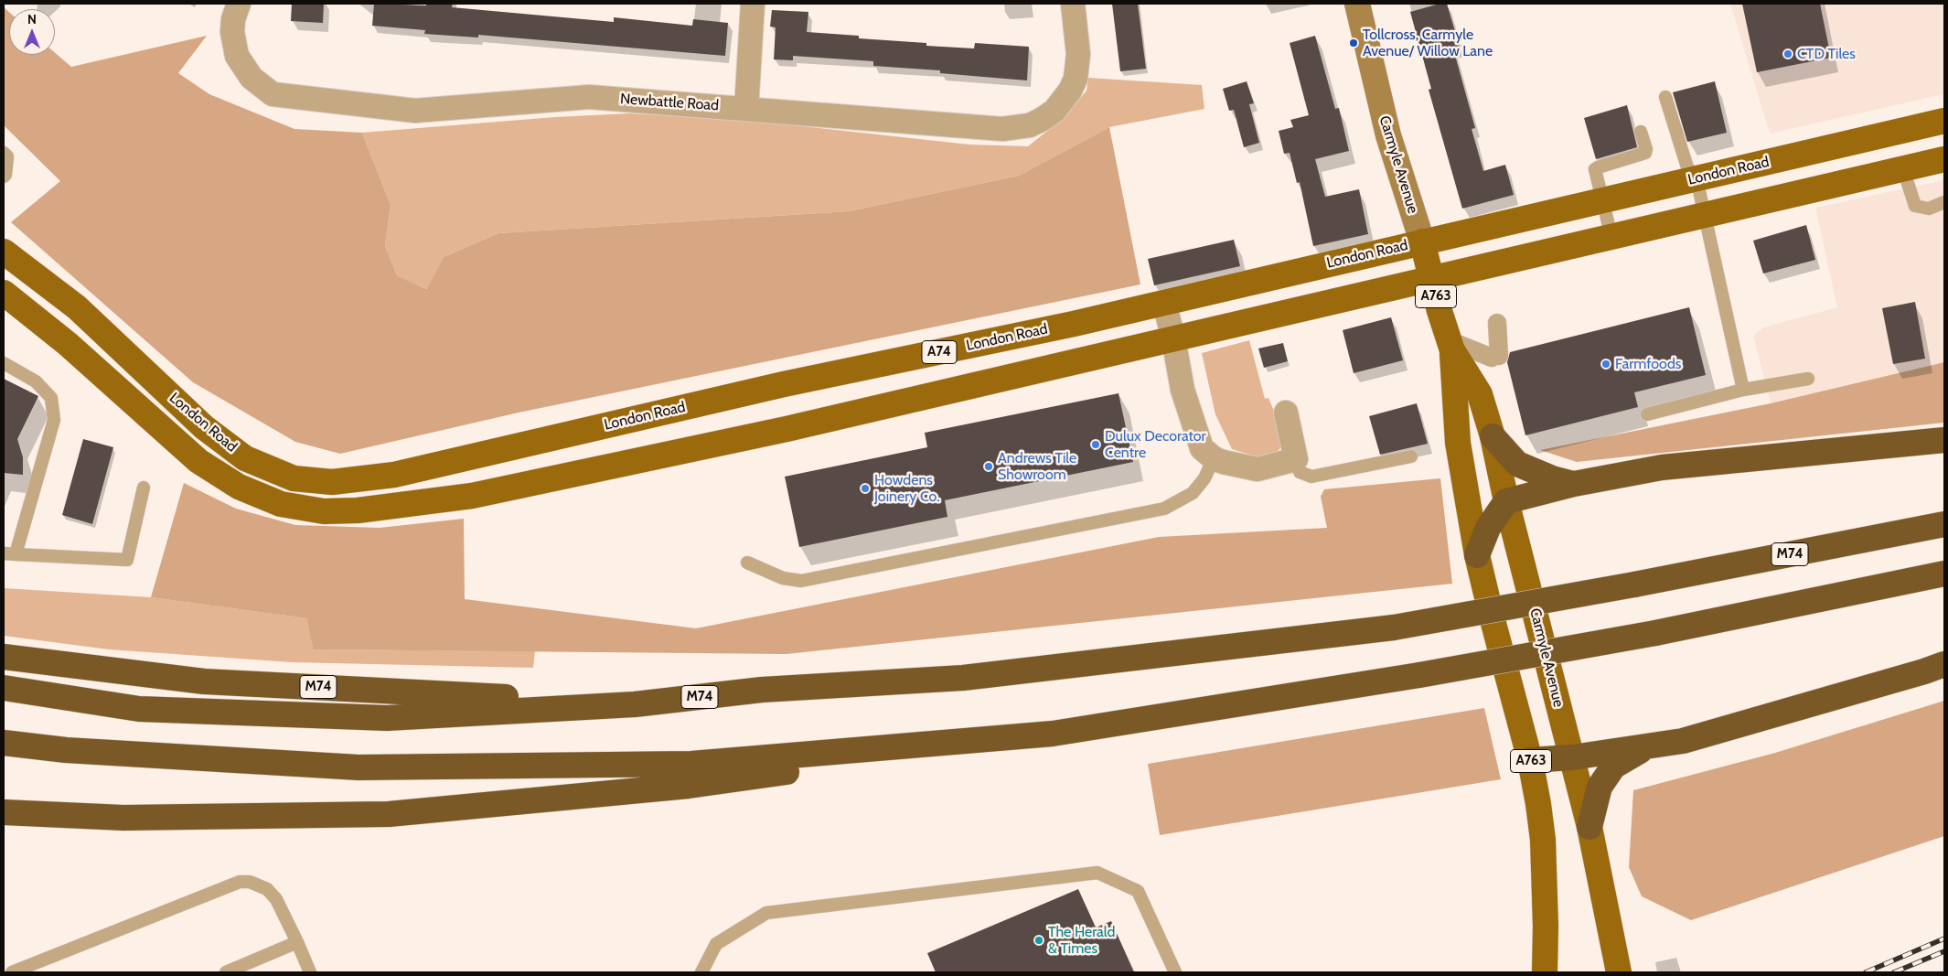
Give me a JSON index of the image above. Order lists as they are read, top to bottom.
{
  "streets": {
    "highway": ["A763", "M74"],
    "main road": ["Carmyle Avenue", "London Road", "A74"],
    "street": ["Newbattle Road"]
  },
  "crossings": [
    ["Carmyle Avenue", "London Road"],
    ["Carmyle Avenue", "A763"]
  ],
  "places": [
    "Tollcross, Carmyle Avenue/ Willow Lane",
    "CTD Tiles",
    "Farmfoods",
    "Dulux Decorator Centre",
    "Andrews Tile Showroom",
    "Howdens Joinery Co.",
    "The Herald & Times"
  ],
  "north": "top"
}
